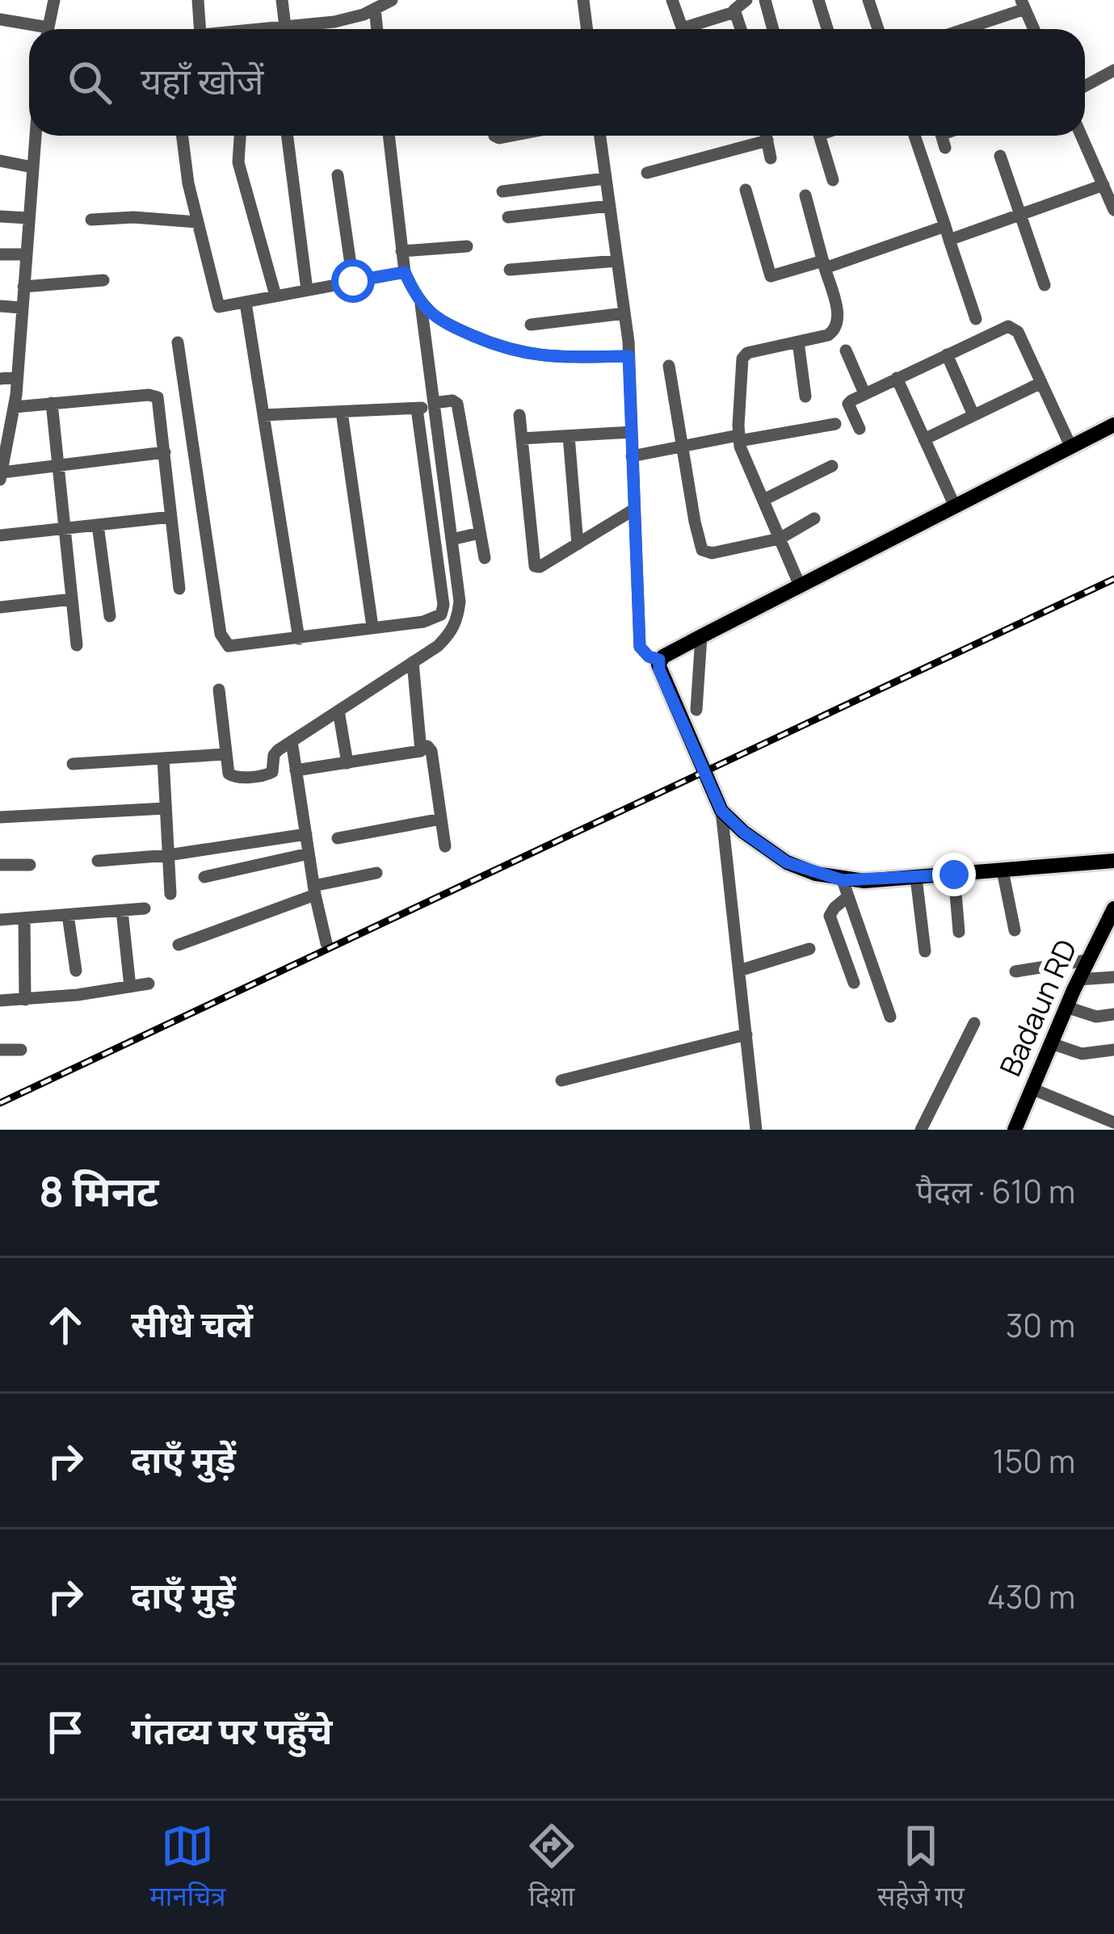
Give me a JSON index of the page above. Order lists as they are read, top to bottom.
{
  "streets": {
    "main road": ["Badaun RD"]
  },
  "page": {
    "search": "यहाँ खोजें",
    "heading": ["8 मिनट", "पैदल · 610 m"],
    "list": [
      ["सीधे चलें", "30 m"],
      ["दाएँ मुड़ें", "150 m"],
      ["दाएँ मुड़ें", "430 m"],
      "गंतव्य पर पहुँचे"
    ],
    "nav": ["मानचित्र", "दिशा", "सहेजे गए"]
  }
}
